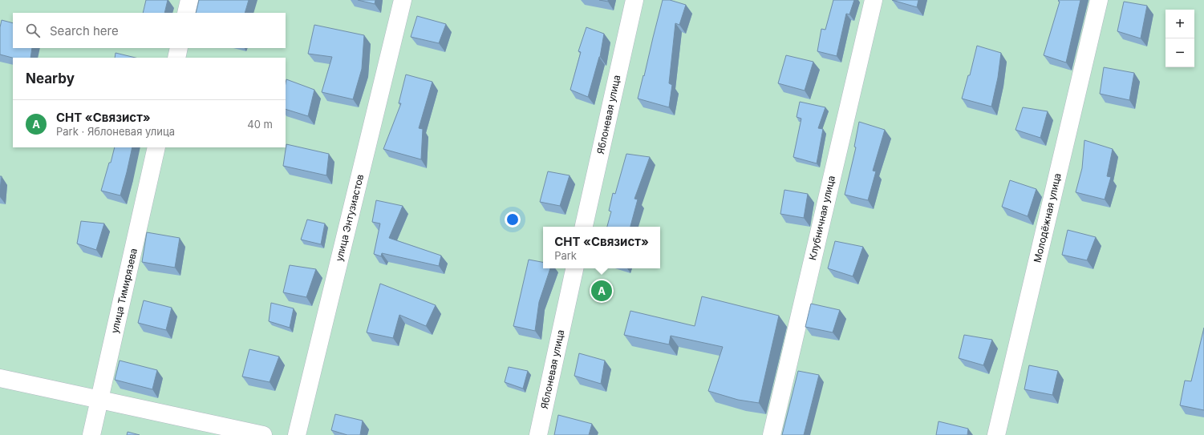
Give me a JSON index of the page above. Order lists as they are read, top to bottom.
{
  "streets": {
    "street": [
      "Яблоневая улица",
      "улица Энтузиастов",
      "Клубничная улица",
      "Молодёжная улица",
      "улица Тимирязева"
    ]
  },
  "page": {
    "map_buttons": ["+", "−"],
    "search": "Search here",
    "heading": "Nearby",
    "list": [
      {
        "mark": "A",
        "name": "СНТ «Связист»",
        "note": "Park · Яблоневая улица",
        "value": "40 m"
      }
    ],
    "popup": ["СНТ «Связист»", "Park"],
    "pins": "A"
  }
}
